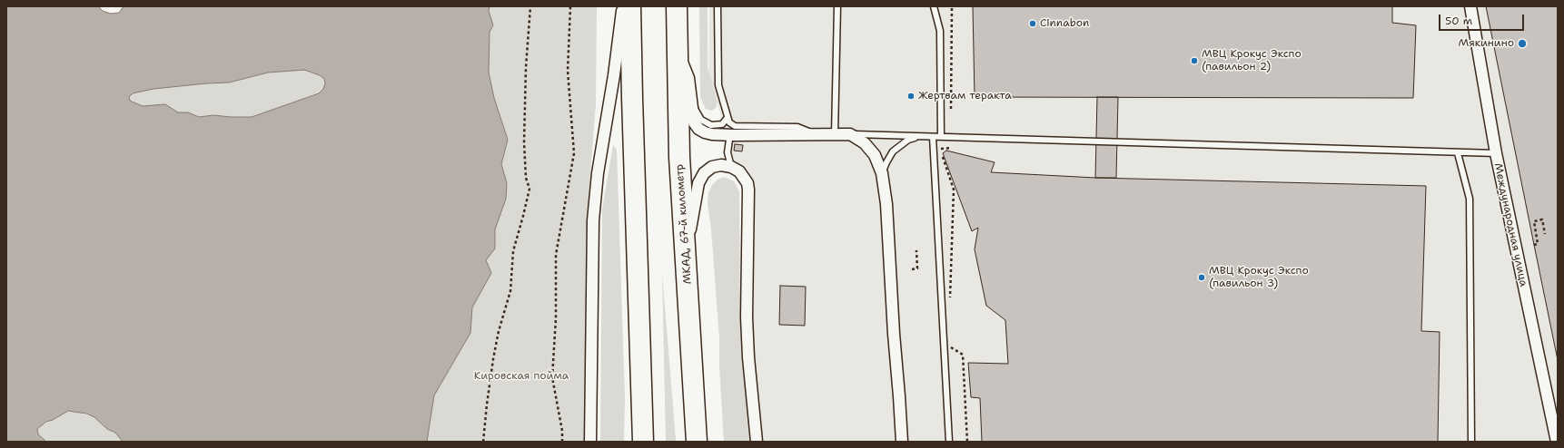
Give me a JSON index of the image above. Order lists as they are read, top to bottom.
{
  "streets": {
    "highway": ["МКАД, 67-й километр"],
    "street": ["Международная улица"]
  },
  "parks": ["Кировская пойма"],
  "places": [
    "Cinnabon",
    "Мякинино",
    "МВЦ Крокус Экспо (павильон 2)",
    "Жертвам теракта",
    "МВЦ Крокус Экспо (павильон 3)"
  ],
  "scale_bar": "50 m"
}
